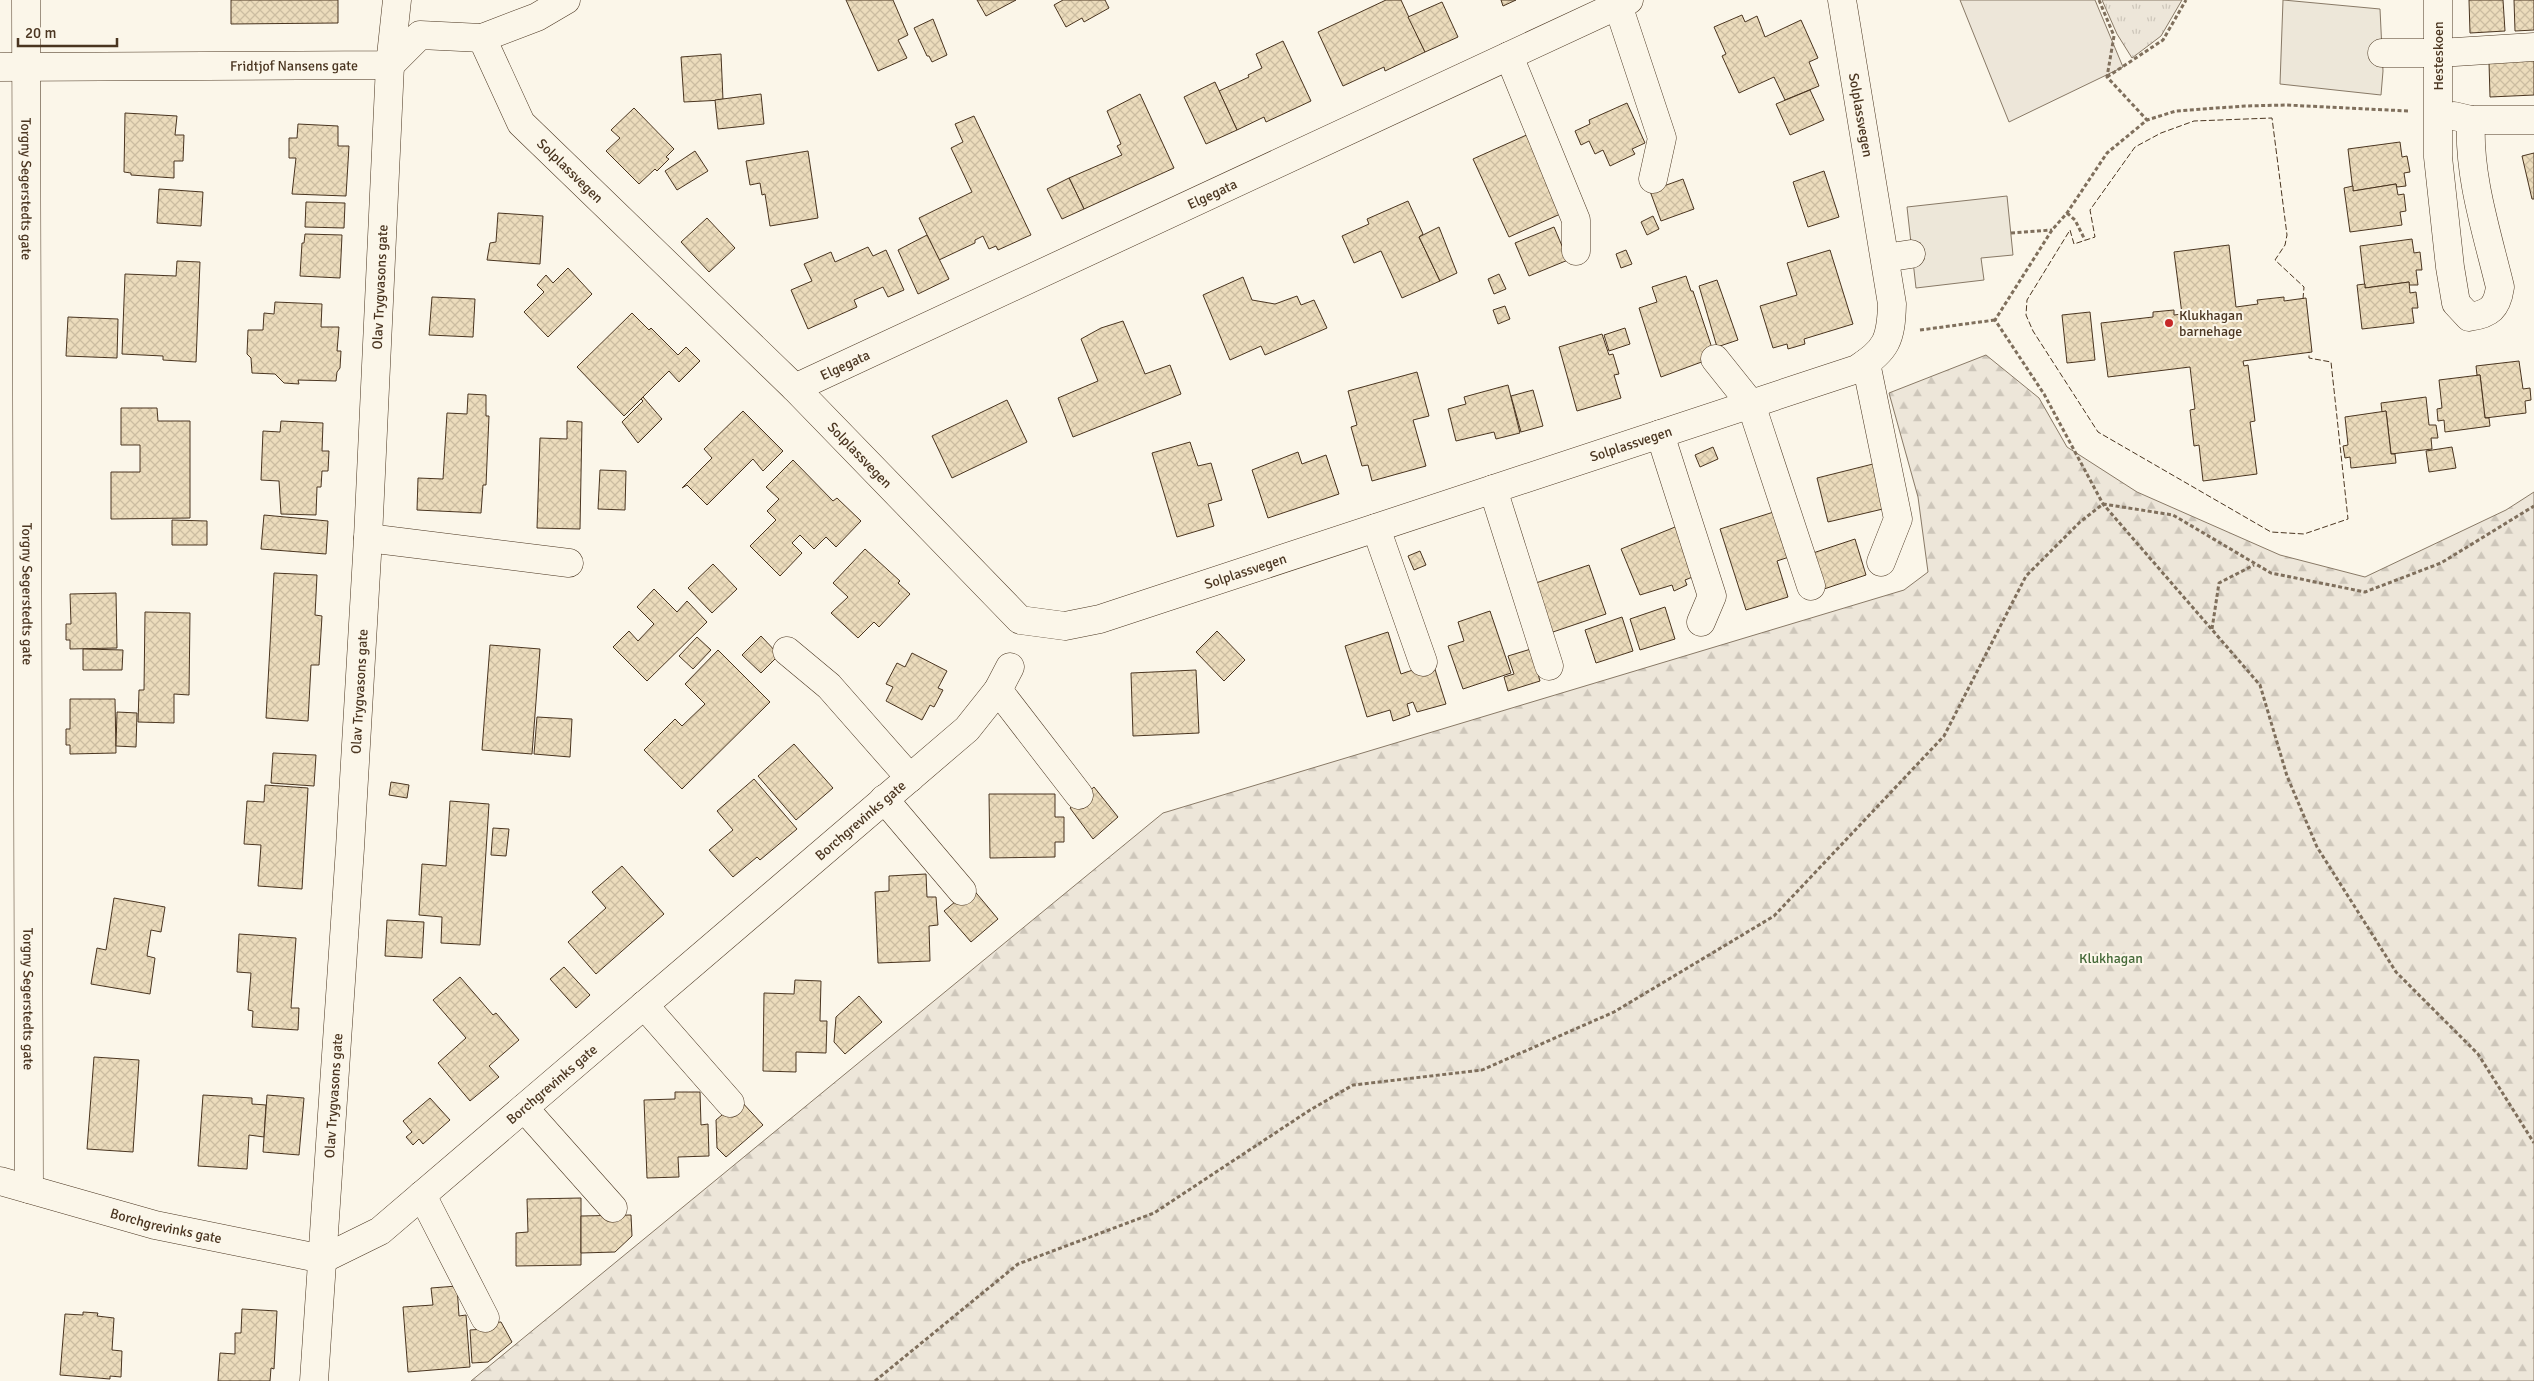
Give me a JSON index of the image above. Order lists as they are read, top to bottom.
{
  "streets": {
    "street": [
      "Hesteskoen",
      "Fridtjof Nansens gate",
      "Solplassvegen",
      "Torgny Segerstedts gate",
      "Elgegata",
      "Olav Trygvasons gate",
      "Borchgrevinks gate"
    ]
  },
  "crossings": [
    ["Fridtjof Nansens gate", "Torgny Segerstedts gate"],
    ["Fridtjof Nansens gate", "Olav Trygvasons gate"],
    ["Solplassvegen", "Elgegata"],
    ["Torgny Segerstedts gate", "Borchgrevinks gate"],
    ["Olav Trygvasons gate", "Borchgrevinks gate"]
  ],
  "parks": ["Klukhagan"],
  "places": ["Klukhagan barnehage"],
  "scale_bar": "20 m"
}
